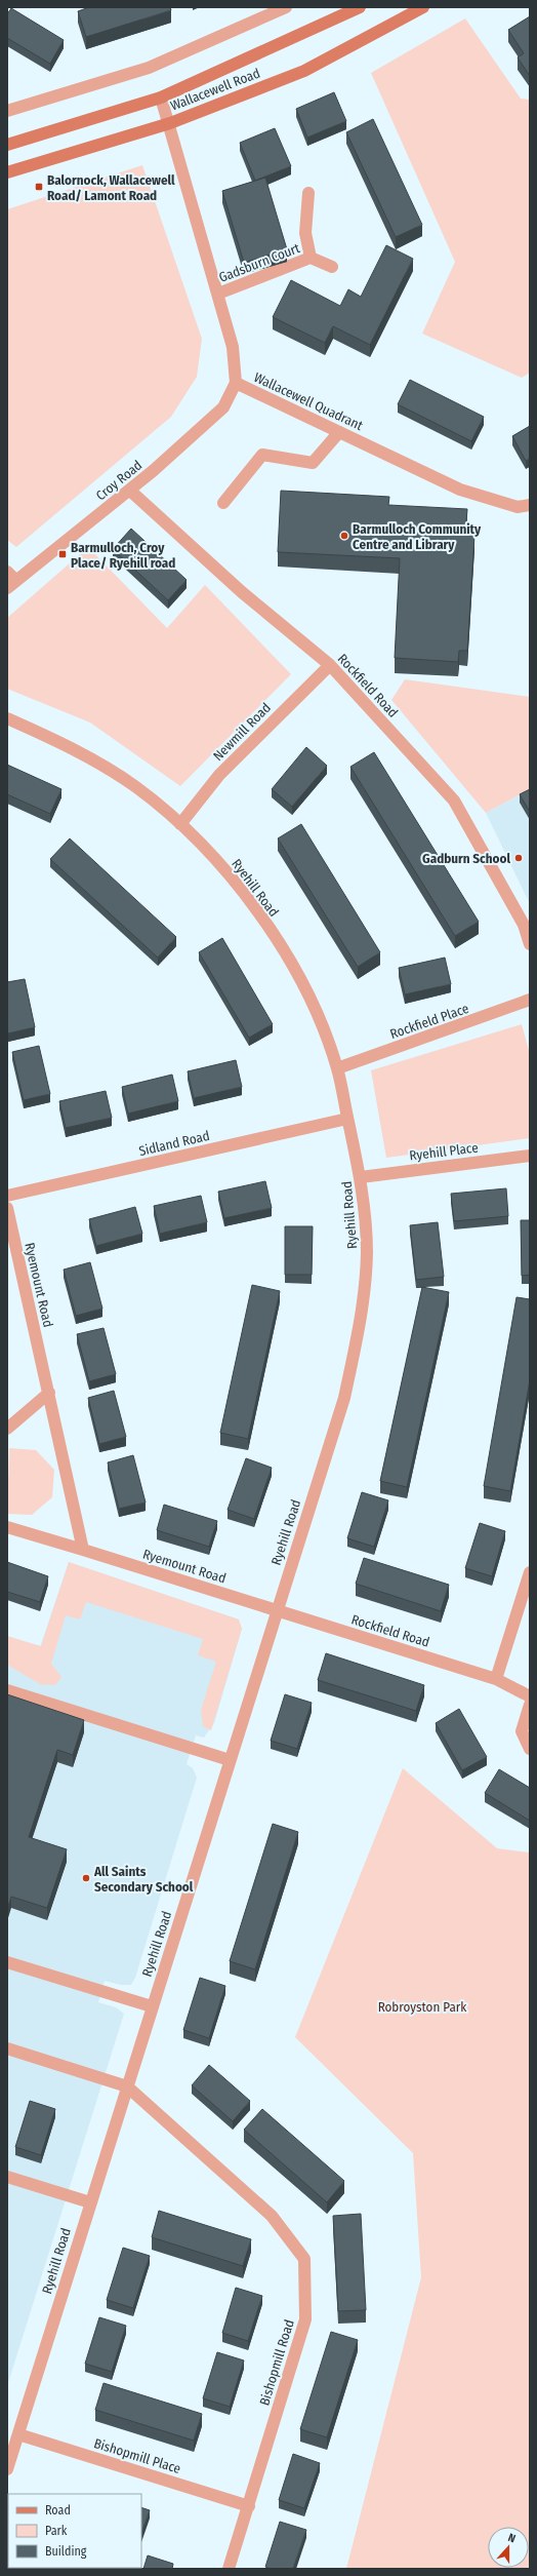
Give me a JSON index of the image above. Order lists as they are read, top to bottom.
{
  "streets": {
    "street": [
      "Wallacewell Road",
      "Gadsburn Court",
      "Wallacewell Quadrant",
      "Croy Road",
      "Rockfield Road",
      "Newmill Road",
      "Ryehill Road",
      "Rockfield Place",
      "Sidland Road",
      "Ryehill Place",
      "Ryemount Road",
      "Bishopmill Road",
      "Bishopmill Place"
    ]
  },
  "crossings": [
    ["Wallacewell Road", "Wallacewell Quadrant"],
    ["Gadsburn Court", "Wallacewell Quadrant"],
    ["Wallacewell Quadrant", "Croy Road"],
    ["Croy Road", "Rockfield Road"],
    ["Rockfield Road", "Newmill Road"],
    ["Rockfield Road", "Ryehill Road"],
    ["Rockfield Road", "Ryemount Road"],
    ["Newmill Road", "Ryehill Road"],
    ["Ryehill Road", "Rockfield Place"],
    ["Ryehill Road", "Sidland Road"],
    ["Ryehill Road", "Ryehill Place"],
    ["Ryehill Road", "Ryemount Road"],
    ["Ryehill Road", "Bishopmill Road"],
    ["Ryehill Road", "Bishopmill Place"],
    ["Bishopmill Road", "Bishopmill Place"]
  ],
  "parks": ["Robroyston Park"],
  "places": {
    "transit": ["Balornock, Wallacewell Road/ Lamont Road", "Barmulloch, Croy Place/ Ryehill road"],
    "other": ["Barmulloch Community Centre and Library", "Gadburn School", "All Saints Secondary School"]
  },
  "legend": ["Road", "Park", "Building"],
  "north": "top"
}
